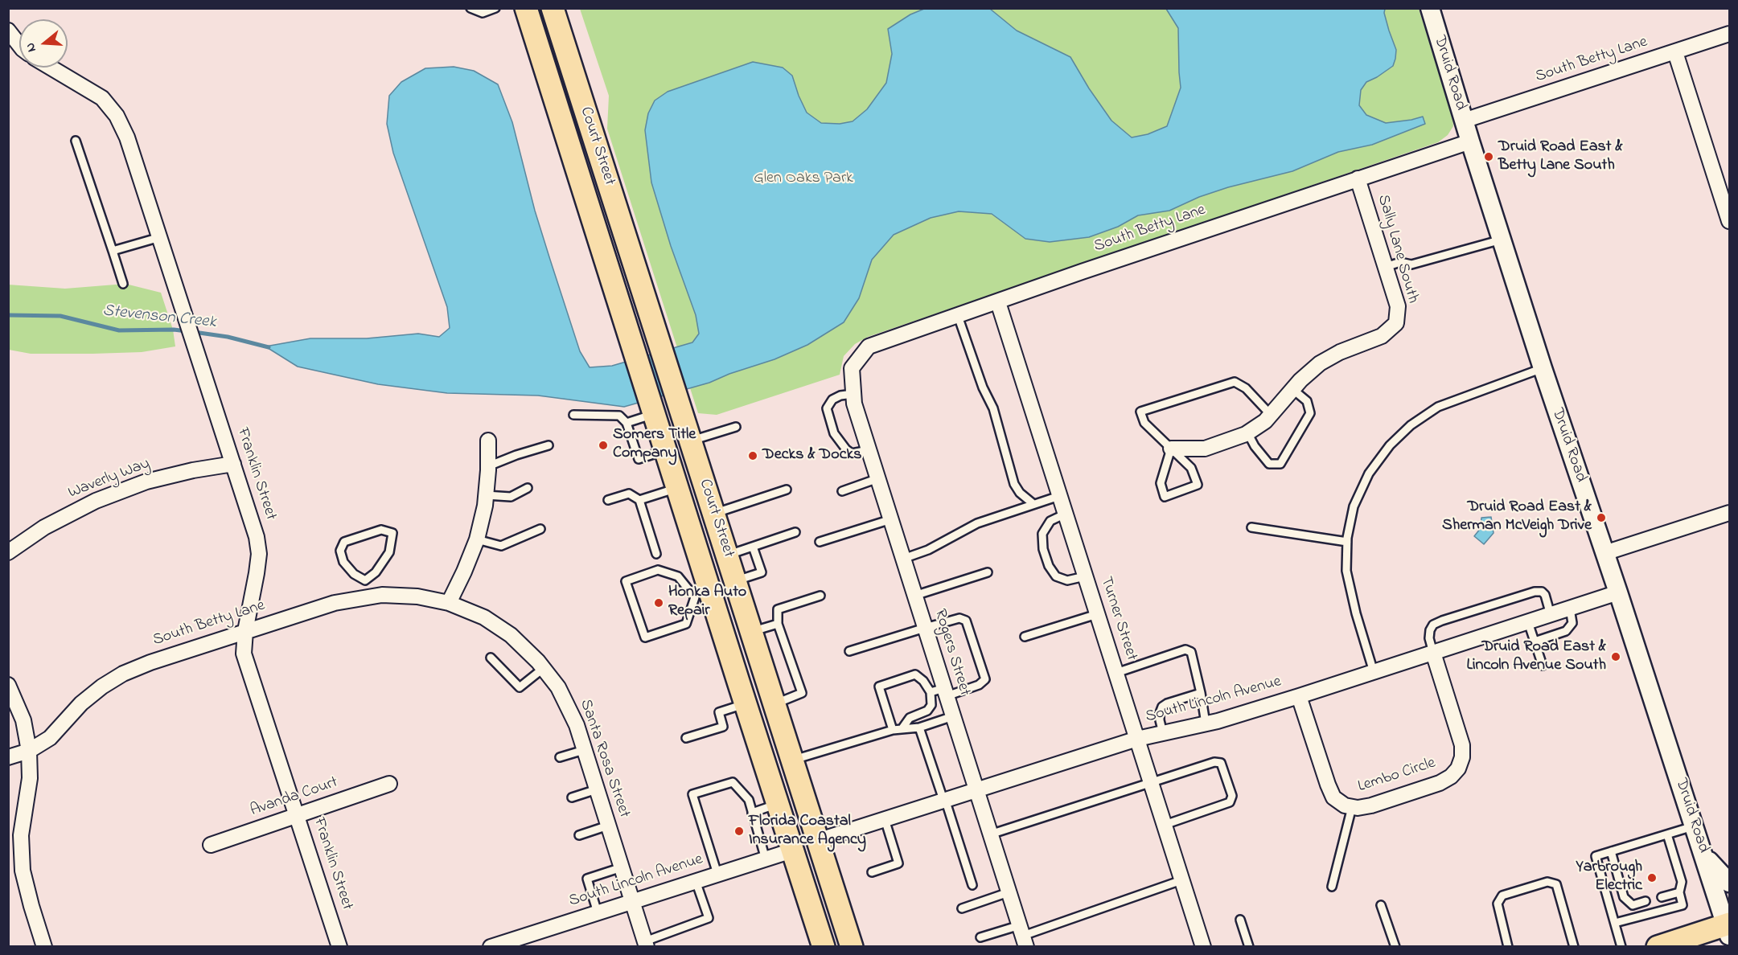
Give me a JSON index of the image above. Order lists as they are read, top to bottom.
{
  "streets": {
    "main road": ["Court Street"],
    "street": [
      "South Betty Lane",
      "Druid Road",
      "Sally Lane South",
      "Franklin Street",
      "Waverly Way",
      "Turner Street",
      "Rogers Street",
      "South Lincoln Avenue",
      "Santa Rosa Street",
      "Lembo Circle",
      "Avanda Court"
    ]
  },
  "crossings": [
    ["South Betty Lane", "Druid Road"],
    ["South Betty Lane", "Sally Lane South"],
    ["South Betty Lane", "Franklin Street"],
    ["South Betty Lane", "Turner Street"],
    ["South Betty Lane", "Rogers Street"],
    ["South Betty Lane", "Santa Rosa Street"],
    ["Druid Road", "South Lincoln Avenue"],
    ["Court Street", "South Lincoln Avenue"],
    ["Franklin Street", "Waverly Way"],
    ["Franklin Street", "Avanda Court"],
    ["Turner Street", "South Lincoln Avenue"],
    ["Rogers Street", "South Lincoln Avenue"],
    ["South Lincoln Avenue", "Santa Rosa Street"],
    ["South Lincoln Avenue", "Lembo Circle"]
  ],
  "water": ["Stevenson Creek"],
  "parks": ["Glen Oaks Park"],
  "places": [
    "Druid Road East & Betty Lane South",
    "Somers Title Company",
    "Decks & Docks",
    "Druid Road East & Sherman McVeigh Drive",
    "Honka Auto Repair",
    "Druid Road East & Lincoln Avenue South",
    "Florida Coastal Insurance Agency",
    "Yarbrough Electric"
  ],
  "north": "left"
}
